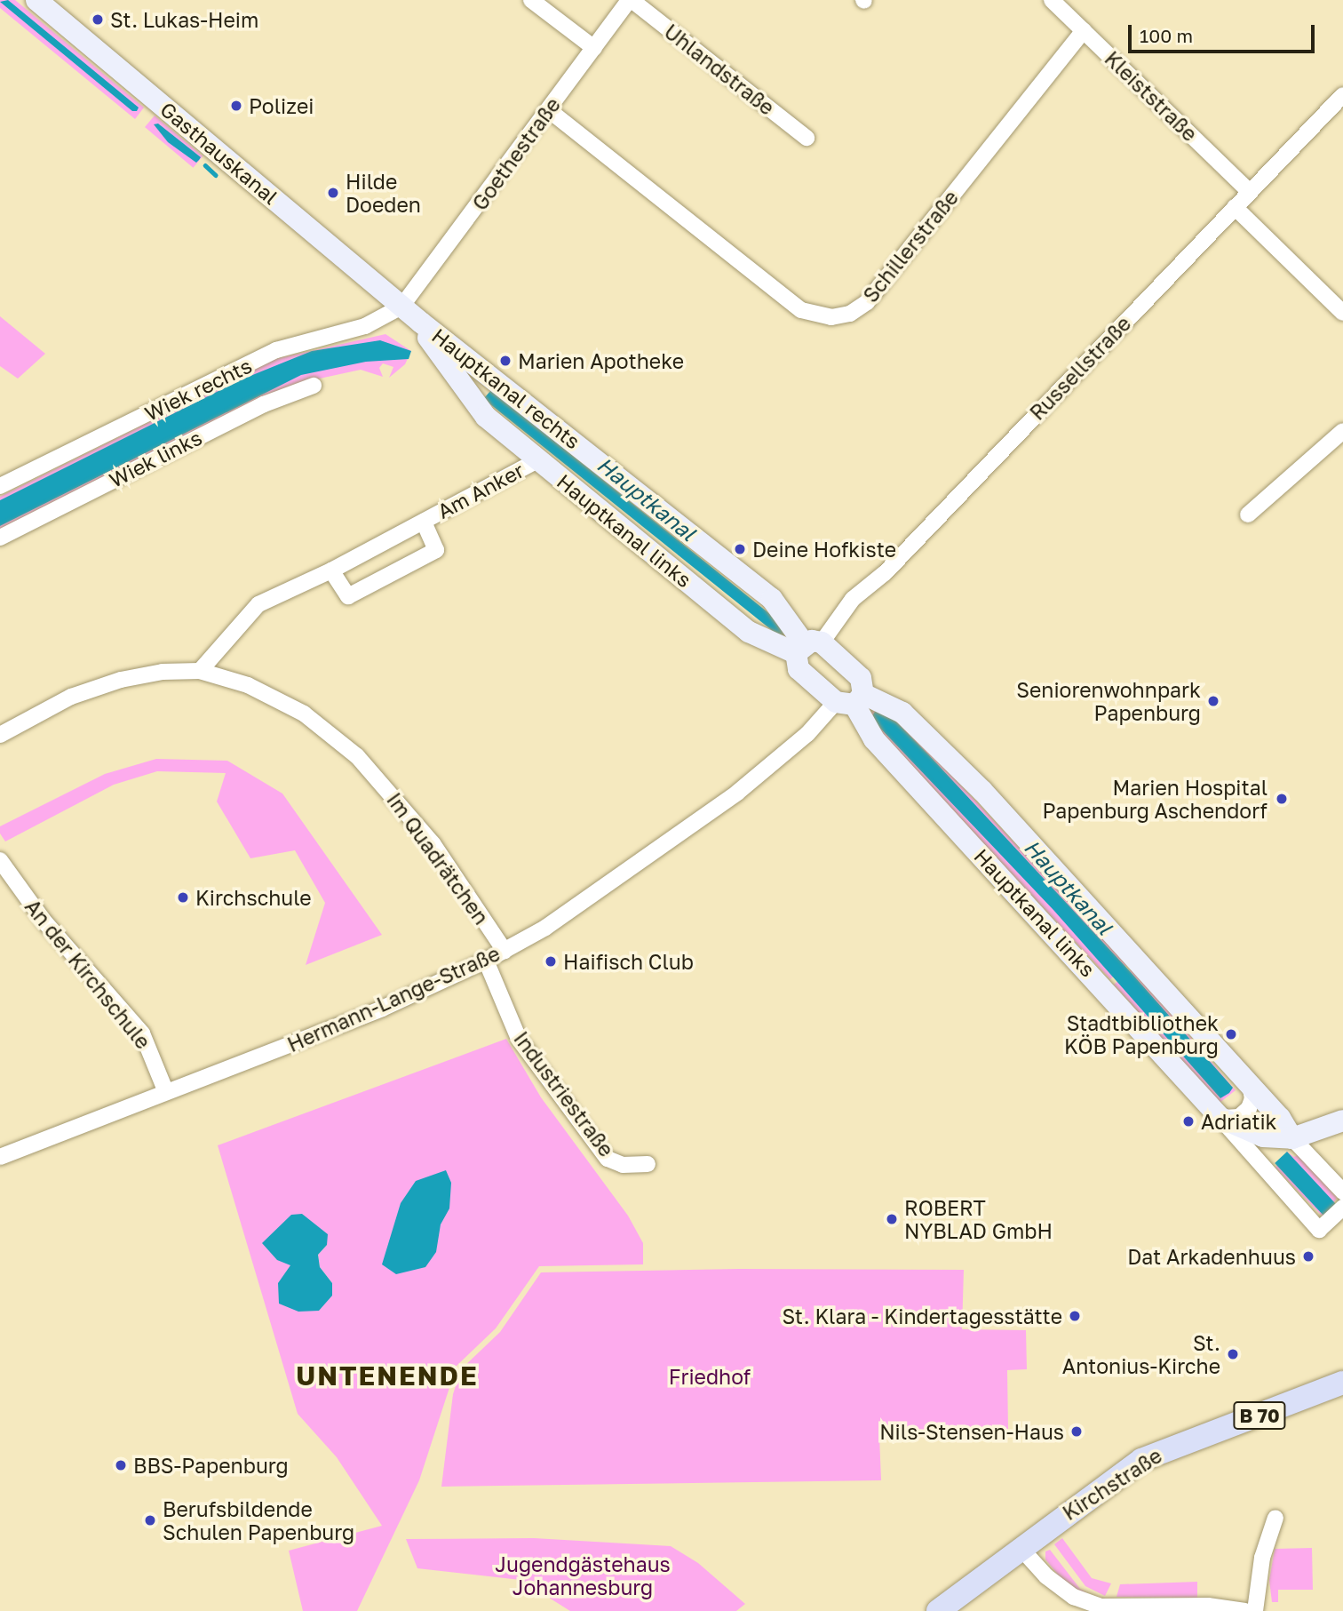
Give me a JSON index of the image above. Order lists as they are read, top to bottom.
{
  "streets": {
    "main road": ["B 70", "Kirchstraße"],
    "street": [
      "Uhlandstraße",
      "Kleiststraße",
      "Gasthauskanal",
      "Goethestraße",
      "Schillerstraße",
      "Russellstraße",
      "Hauptkanal rechts",
      "Wiek rechts",
      "Wiek links",
      "Am Anker",
      "Hauptkanal links",
      "Im Quadrätchen",
      "An der Kirchschule",
      "Hermann-Lange-Straße",
      "Industriestraße"
    ]
  },
  "crossings": [
    ["Uhlandstraße", "Goethestraße"],
    ["Kleiststraße", "Schillerstraße"],
    ["Kleiststraße", "Russellstraße"],
    ["Gasthauskanal", "Goethestraße"],
    ["Gasthauskanal", "Hauptkanal rechts"],
    ["Gasthauskanal", "Wiek rechts"],
    ["Gasthauskanal", "Hauptkanal links"],
    ["Goethestraße", "Schillerstraße"],
    ["Goethestraße", "Hauptkanal rechts"],
    ["Goethestraße", "Wiek rechts"],
    ["Goethestraße", "Hauptkanal links"],
    ["Russellstraße", "Hauptkanal rechts"],
    ["Russellstraße", "Hauptkanal links"],
    ["Hauptkanal rechts", "Wiek rechts"],
    ["Hauptkanal rechts", "Hauptkanal links"],
    ["Wiek rechts", "Hauptkanal links"],
    ["Am Anker", "Hauptkanal links"],
    ["Am Anker", "Im Quadrätchen"],
    ["Hauptkanal links", "Hermann-Lange-Straße"],
    ["Im Quadrätchen", "Hermann-Lange-Straße"],
    ["An der Kirchschule", "Hermann-Lange-Straße"],
    ["Hermann-Lange-Straße", "Industriestraße"]
  ],
  "districts": ["UNTENENDE"],
  "water": ["Hauptkanal"],
  "parks": ["Friedhof", "Jugendgästehaus Johannesburg"],
  "places": [
    "St. Lukas-Heim",
    "Polizei",
    "Hilde Doeden",
    "Marien Apotheke",
    "Deine Hofkiste",
    "Seniorenwohnpark Papenburg",
    "Marien Hospital Papenburg Aschendorf",
    "Kirchschule",
    "Haifisch Club",
    "Stadtbibliothek KÖB Papenburg",
    "Adriatik",
    "ROBERT NYBLAD GmbH",
    "Dat Arkadenhuus",
    "St. Klara - Kindertagesstätte",
    "St. Antonius-Kirche",
    "Nils-Stensen-Haus",
    "BBS-Papenburg",
    "Berufsbildende Schulen Papenburg"
  ],
  "scale_bar": "100 m"
}
